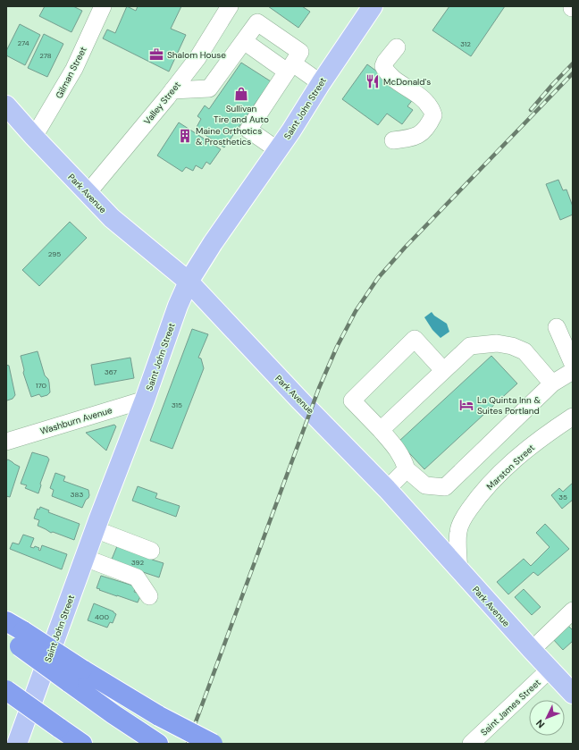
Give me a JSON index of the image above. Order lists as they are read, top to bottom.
{
  "streets": {
    "main road": ["Saint John Street", "Park Avenue"],
    "street": [
      "Gilman Street",
      "Valley Street",
      "Washburn Avenue",
      "Marston Street",
      "Saint James Street"
    ]
  },
  "crossings": [
    ["Gilman Street", "Park Avenue"],
    ["Valley Street", "Park Avenue"],
    ["Saint John Street", "Park Avenue"],
    ["Saint John Street", "Washburn Avenue"],
    ["Park Avenue", "Marston Street"],
    ["Park Avenue", "Saint James Street"]
  ],
  "places": {
    "office": ["Shalom House"],
    "restaurant": ["McDonald's"],
    "shop": ["Sullivan Tire and Auto"],
    "building": ["Maine Orthotics & Prosthetics"],
    "hotel": ["La Quinta Inn & Suites Portland"]
  },
  "house_numbers": [
    "274",
    "312",
    "278",
    "295",
    "367",
    "170",
    "315",
    "383",
    "35",
    "392",
    "400"
  ],
  "north": "bottom left"
}
